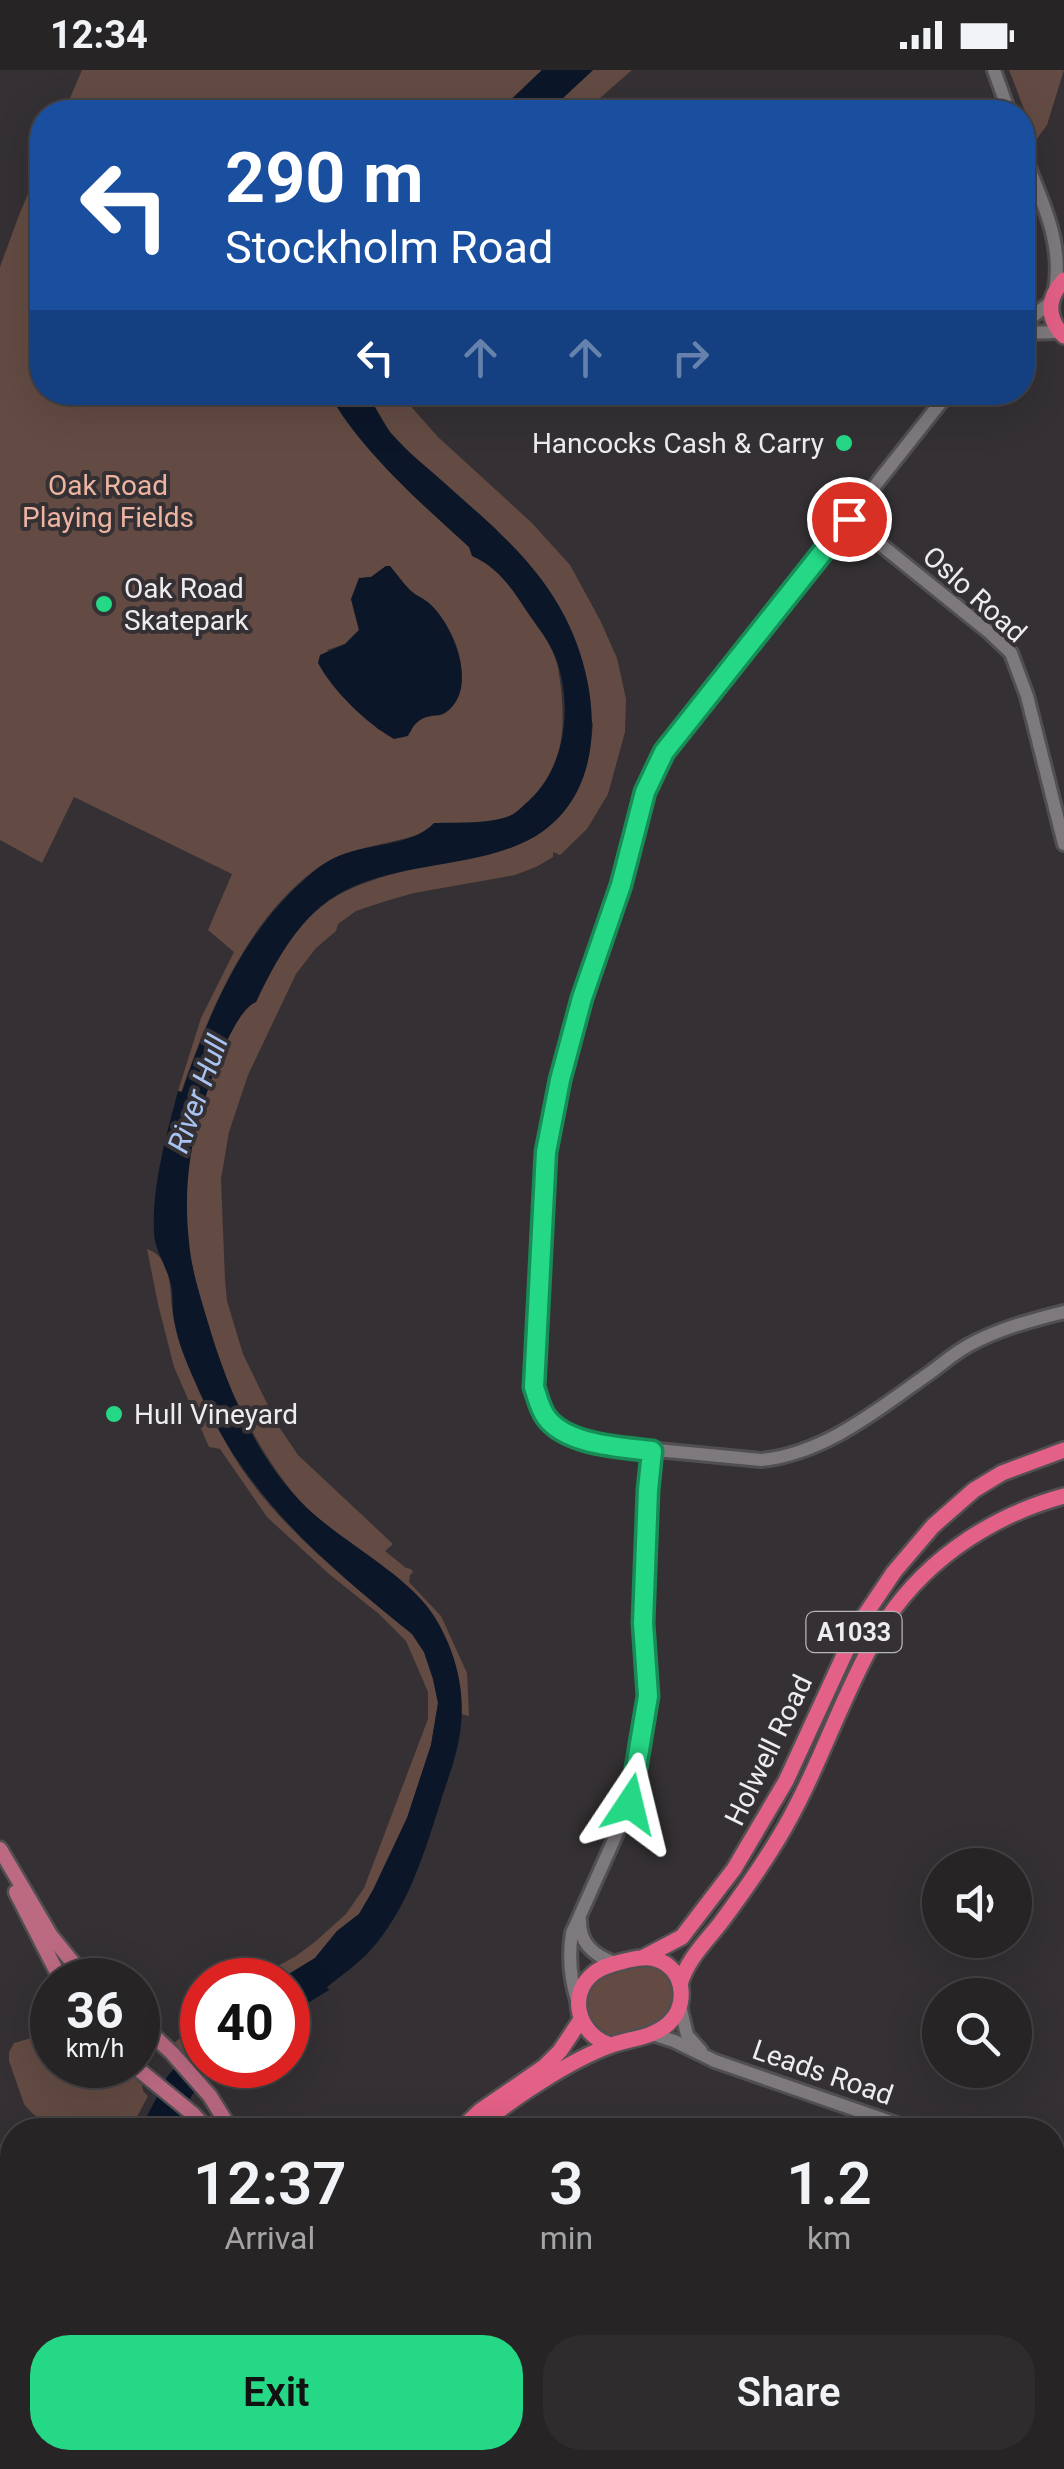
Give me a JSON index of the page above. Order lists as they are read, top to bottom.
{
  "streets": {
    "highway": ["A1033", "Holwell Road"],
    "street": ["Oslo Road", "Leads Road"]
  },
  "crossings": [
    ["A1033", "Holwell Road"],
    ["A1033", "Leads Road"],
    ["Holwell Road", "Leads Road"]
  ],
  "water": ["River Hull"],
  "parks": ["Oak Road Playing Fields"],
  "places": ["Hancocks Cash & Carry", "Oak Road Skatepark", "Hull Vineyard"],
  "page": {
    "status": "12:34",
    "turn": ["290 m", "Stockholm Road"],
    "speed": "36 km/h",
    "limit": "40",
    "eta": [
      "12:37",
      "Arrival",
      "3",
      "min",
      "1.2",
      "km"
    ],
    "buttons": ["Exit", "Share"]
  }
}
